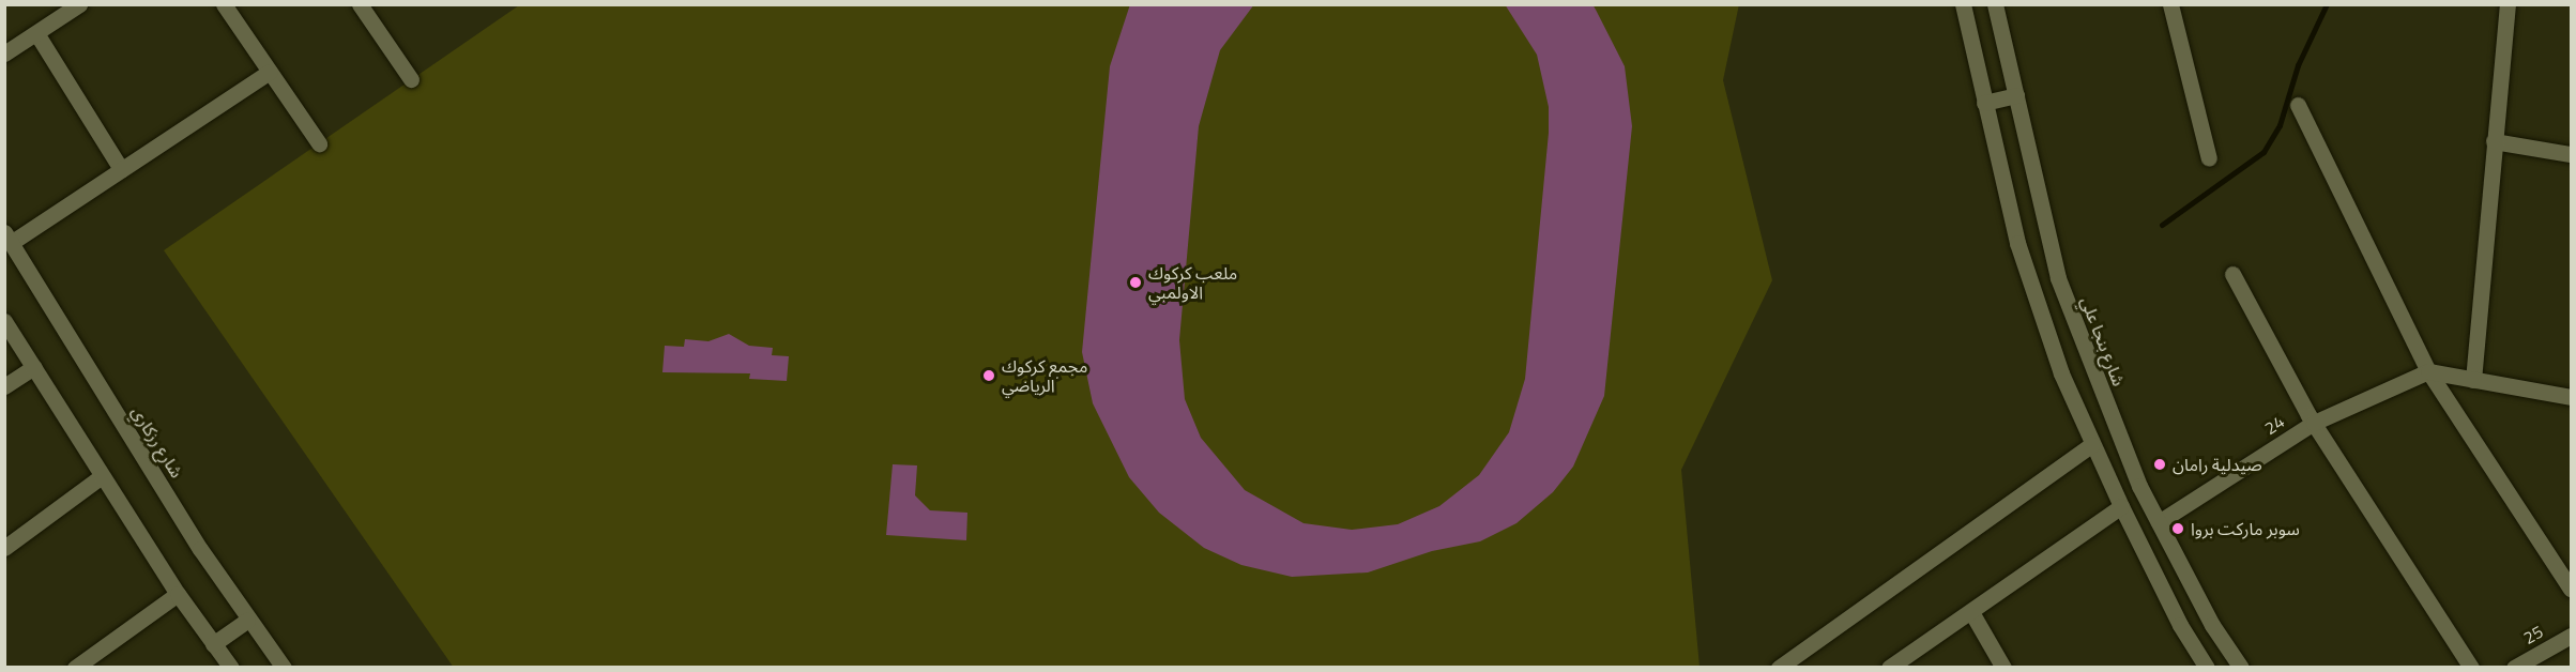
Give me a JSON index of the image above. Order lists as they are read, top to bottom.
{
  "streets": {
    "street": [
      "شارع بنجا علي",
      "24",
      "شارع رزكاري",
      "25"
    ]
  },
  "crossings": [
    ["شارع بنجا علي", "24"]
  ],
  "places": [
    "ملعب كركوك الاولمبي",
    "مجمع كركوك الرياضي",
    "صيدلية رامان",
    "سوبر ماركت بروا"
  ]
}
